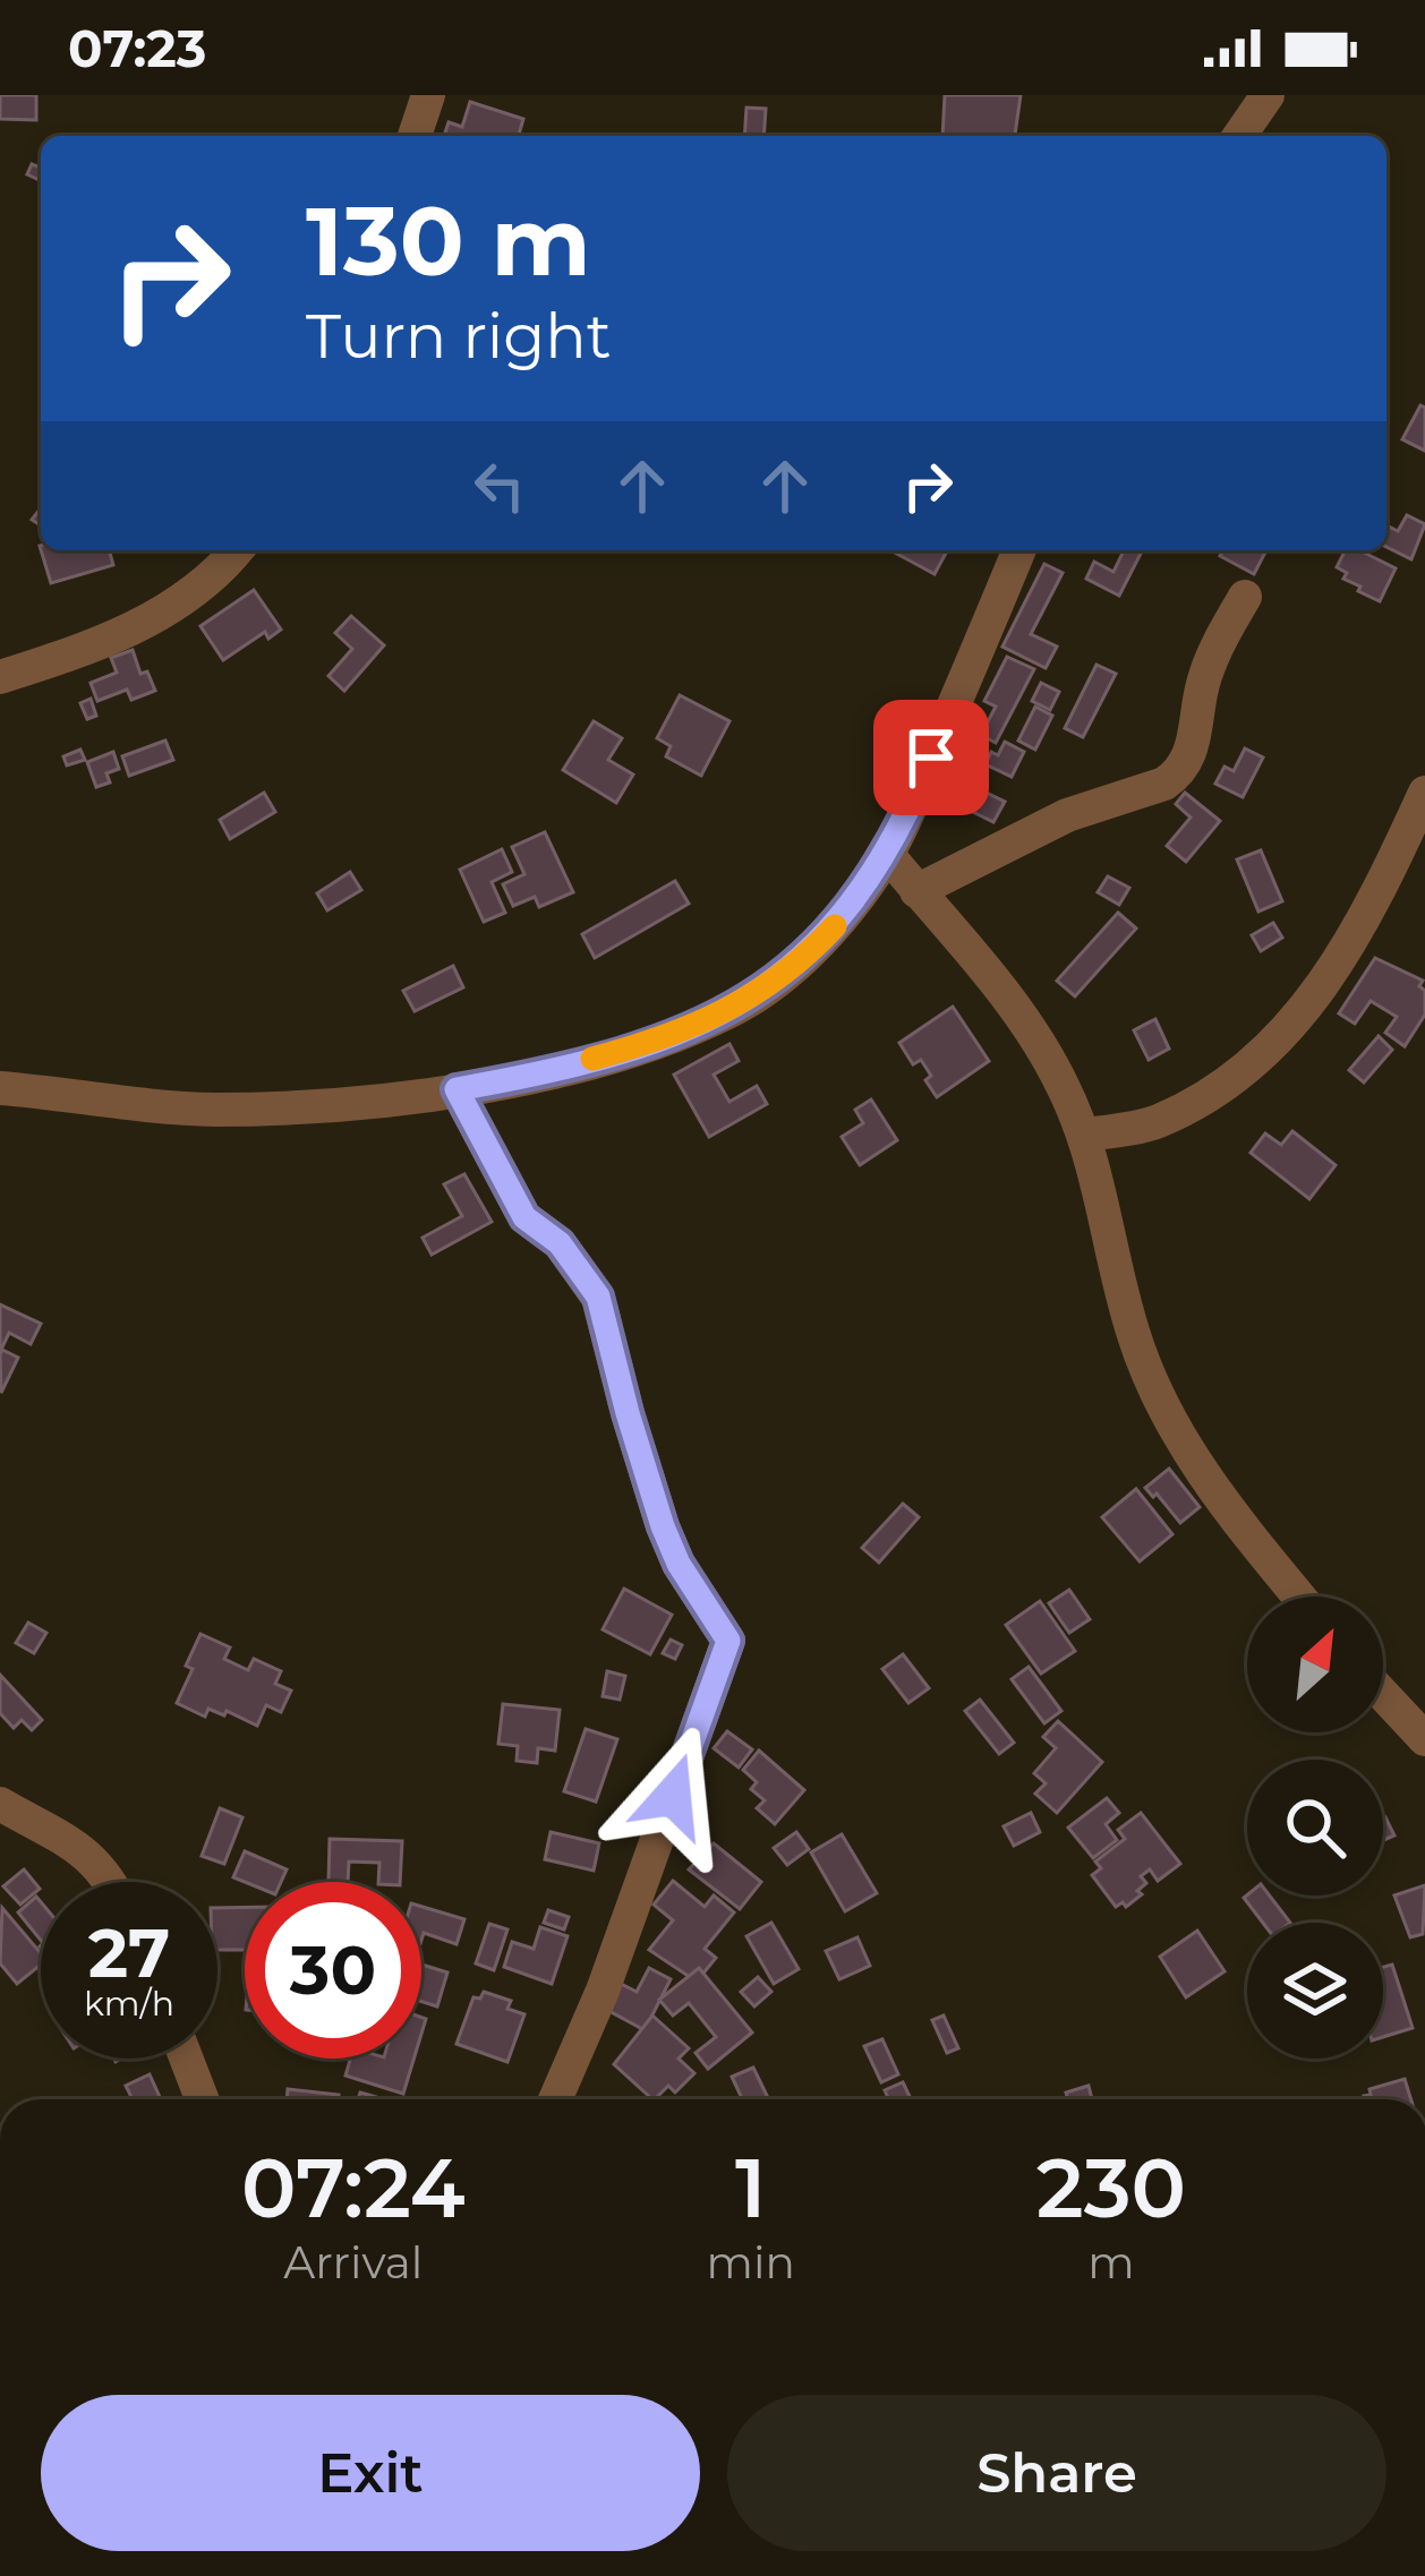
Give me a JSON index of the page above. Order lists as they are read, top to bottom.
{
  "north": "top right",
  "page": {
    "status": "07:23",
    "turn": ["130 m", "Turn right"],
    "speed": "27 km/h",
    "limit": "30",
    "eta": [
      "07:24",
      "Arrival",
      "1",
      "min",
      "230",
      "m"
    ],
    "buttons": ["Exit", "Share"]
  }
}
